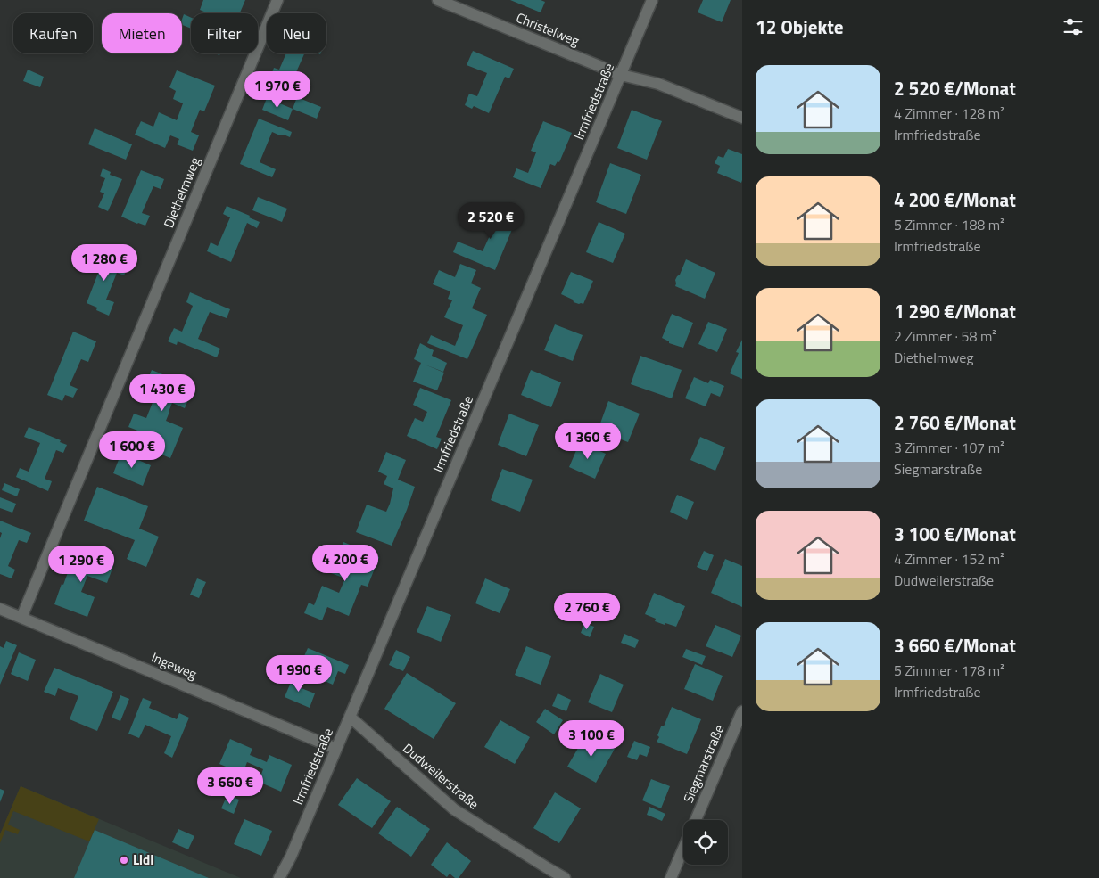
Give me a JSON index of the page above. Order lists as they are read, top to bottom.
{
  "streets": {
    "street": [
      "Christelweg",
      "Irmfriedstraße",
      "Diethelmweg",
      "Ingeweg",
      "Siegmarstraße",
      "Dudweilerstraße"
    ]
  },
  "crossings": [
    ["Christelweg", "Irmfriedstraße"],
    ["Irmfriedstraße", "Ingeweg"],
    ["Irmfriedstraße", "Dudweilerstraße"],
    ["Diethelmweg", "Ingeweg"]
  ],
  "places": ["Lidl"],
  "page": {
    "heading": "12 Objekte",
    "chip": [
      "Kaufen",
      "Mieten",
      "Filter",
      "Neu"
    ],
    "list": [
      {
        "name": "2 520 €/Monat",
        "note": "4 Zimmer · 128 m² · Irmfriedstraße"
      },
      {
        "name": "4 200 €/Monat",
        "note": "5 Zimmer · 188 m² · Irmfriedstraße"
      },
      {
        "name": "1 290 €/Monat",
        "note": "2 Zimmer · 58 m² · Diethelmweg"
      },
      {
        "name": "2 760 €/Monat",
        "note": "3 Zimmer · 107 m² · Siegmarstraße"
      },
      {
        "name": "3 100 €/Monat",
        "note": "4 Zimmer · 152 m² · Dudweilerstraße"
      },
      {
        "name": "3 660 €/Monat",
        "note": "5 Zimmer · 178 m² · Irmfriedstraße"
      }
    ],
    "price": [
      "1 970 €",
      "2 520 €",
      "1 280 €",
      "1 430 €",
      "1 360 €",
      "1 600 €",
      "4 200 €",
      "1 290 €",
      "2 760 €",
      "1 990 €",
      "3 100 €",
      "3 660 €"
    ]
  }
}
